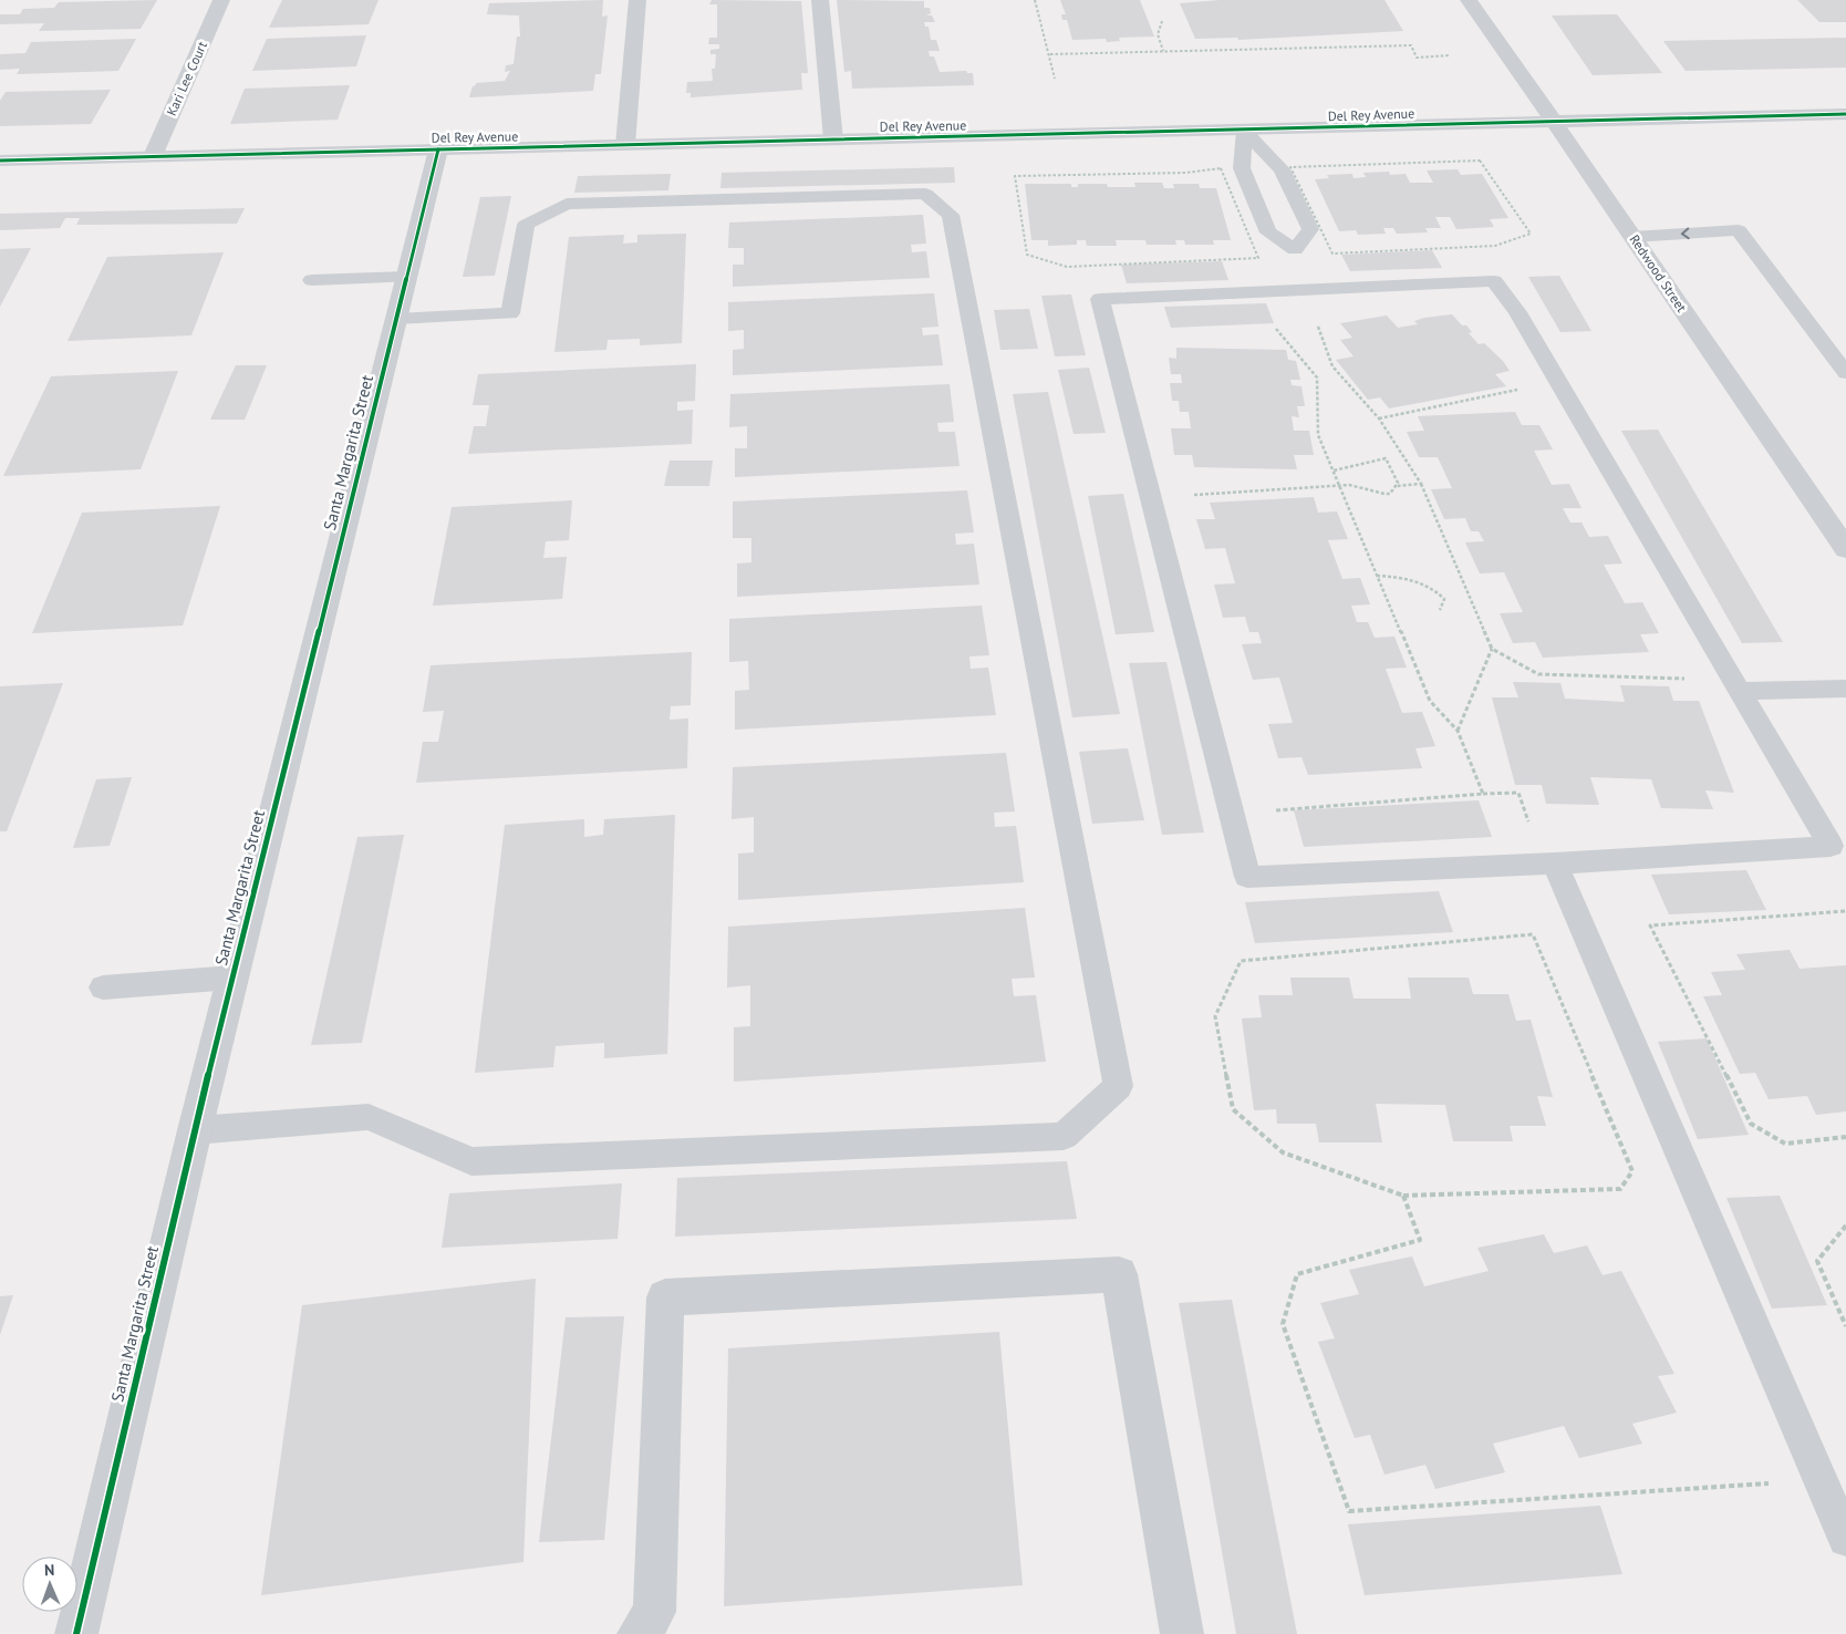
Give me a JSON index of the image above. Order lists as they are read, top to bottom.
{
  "streets": {
    "street": [
      "Kari Lee Court",
      "Del Rey Avenue",
      "Redwood Street",
      "Santa Margarita Street"
    ]
  },
  "crossings": [
    ["Kari Lee Court", "Del Rey Avenue"],
    ["Del Rey Avenue", "Redwood Street"],
    ["Del Rey Avenue", "Santa Margarita Street"]
  ],
  "north": "top"
}
